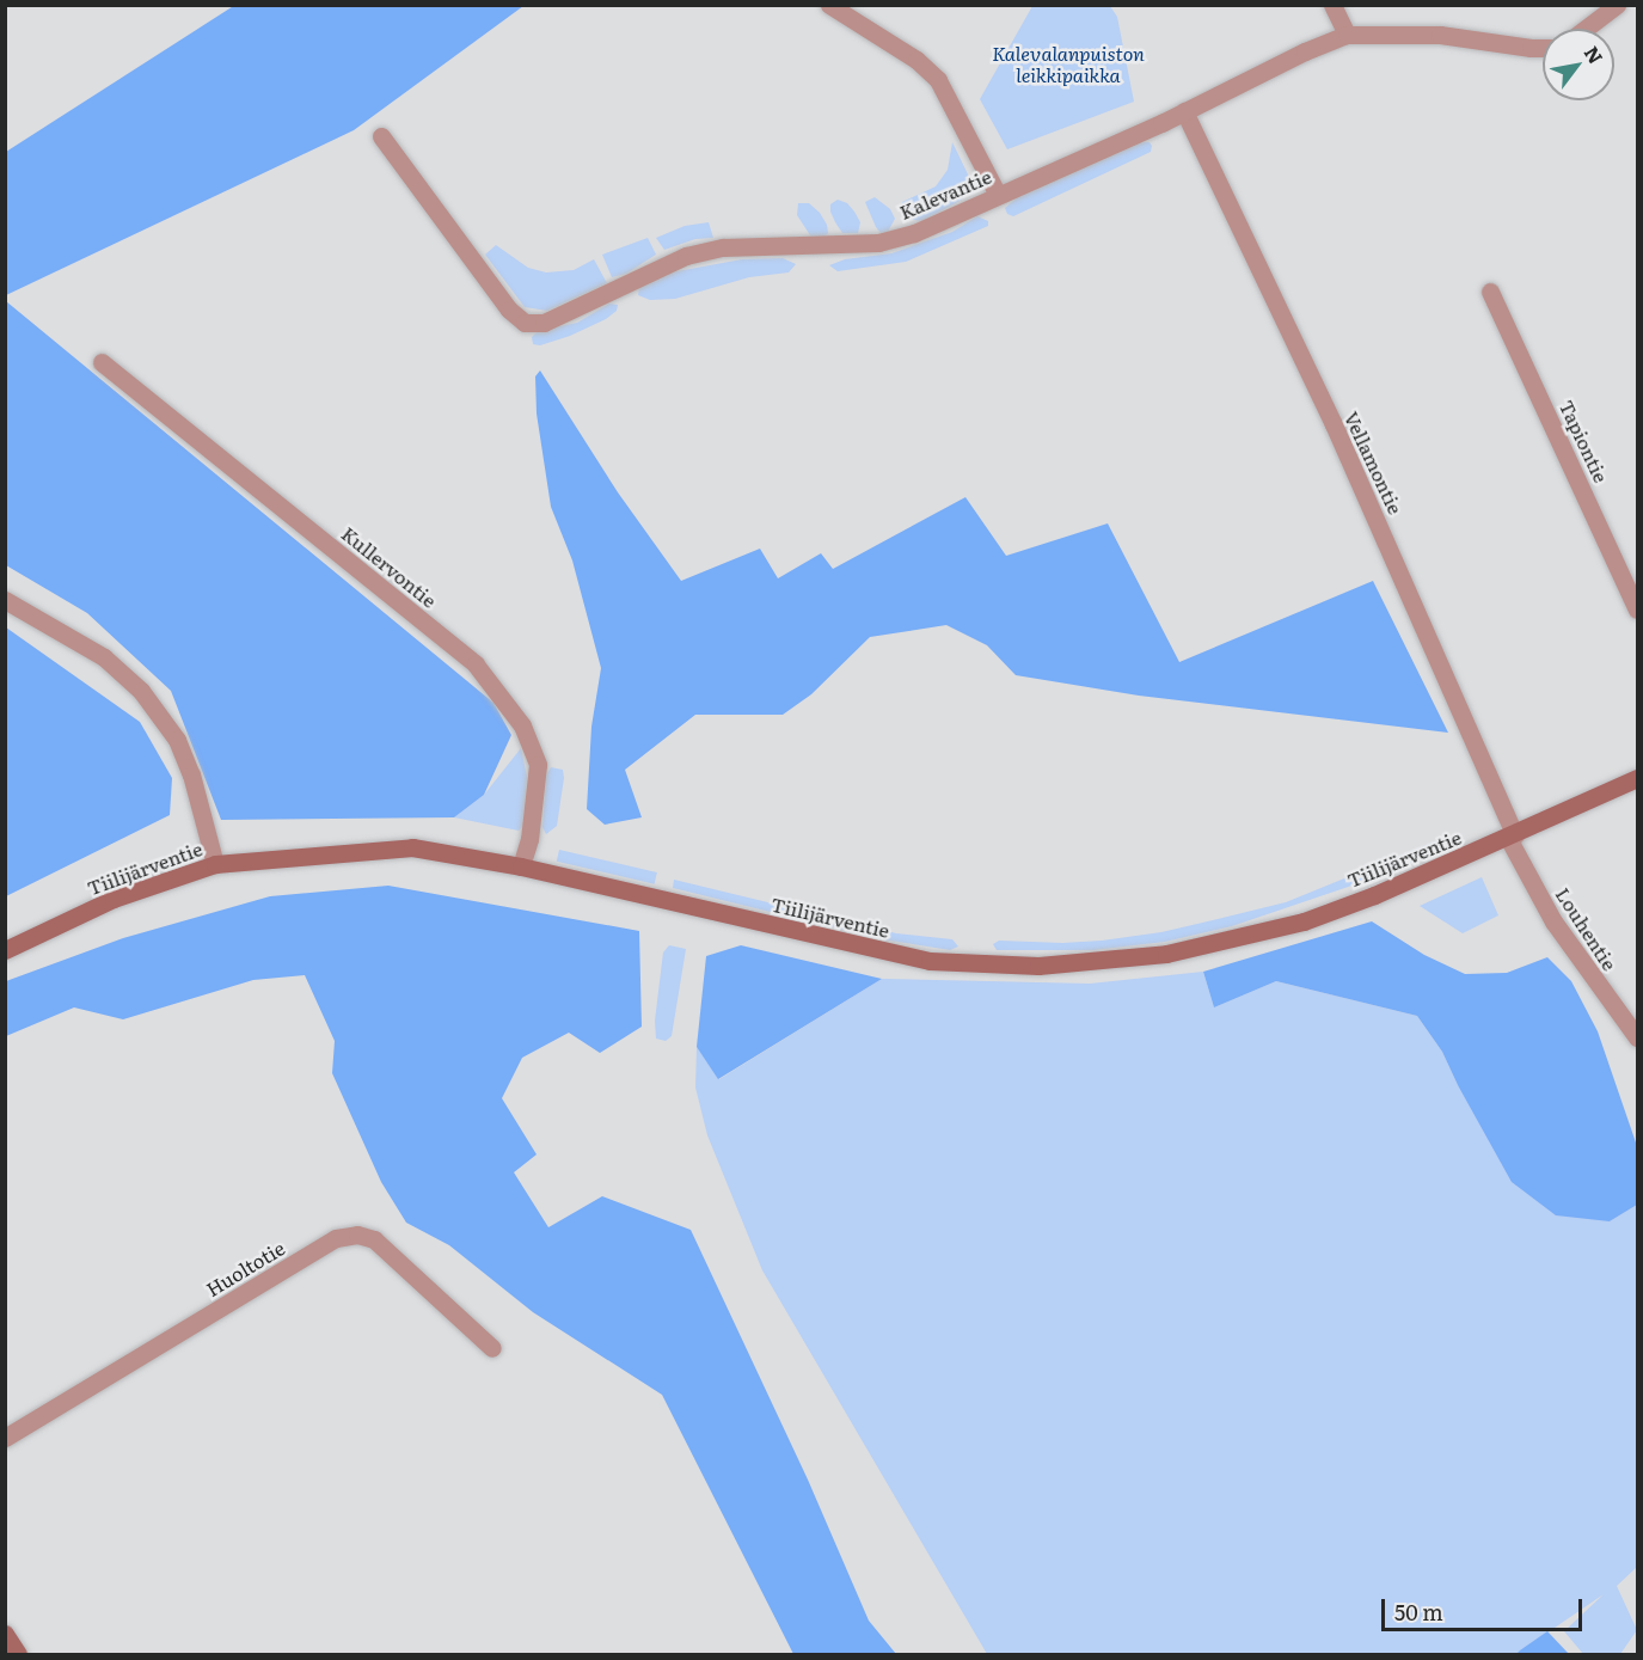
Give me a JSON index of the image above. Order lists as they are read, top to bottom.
{
  "streets": {
    "street": [
      "Kalevantie",
      "Tapiontie",
      "Vellamontie",
      "Kullervontie",
      "Tiilijärventie",
      "Louhentie",
      "Huoltotie"
    ]
  },
  "crossings": [
    ["Kalevantie", "Vellamontie"],
    ["Vellamontie", "Tiilijärventie"],
    ["Vellamontie", "Louhentie"],
    ["Kullervontie", "Tiilijärventie"],
    ["Tiilijärventie", "Louhentie"]
  ],
  "parks": ["Kalevalanpuiston leikkipaikka"],
  "scale_bar": "50 m",
  "north": "top right"
}
